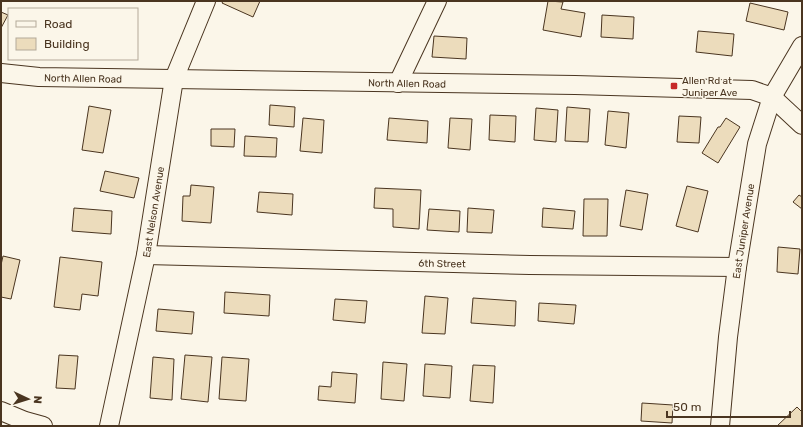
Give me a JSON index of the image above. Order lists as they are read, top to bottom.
{
  "streets": {
    "street": [
      "North Allen Road",
      "East Nelson Avenue",
      "East Juniper Avenue",
      "6th Street"
    ]
  },
  "crossings": [
    ["North Allen Road", "East Nelson Avenue"],
    ["North Allen Road", "East Juniper Avenue"],
    ["East Nelson Avenue", "6th Street"],
    ["East Juniper Avenue", "6th Street"]
  ],
  "places": {
    "transit": ["Allen Rd at Juniper Ave"]
  },
  "legend": ["Road", "Building"],
  "scale_bar": "50 m",
  "north": "right"
}
